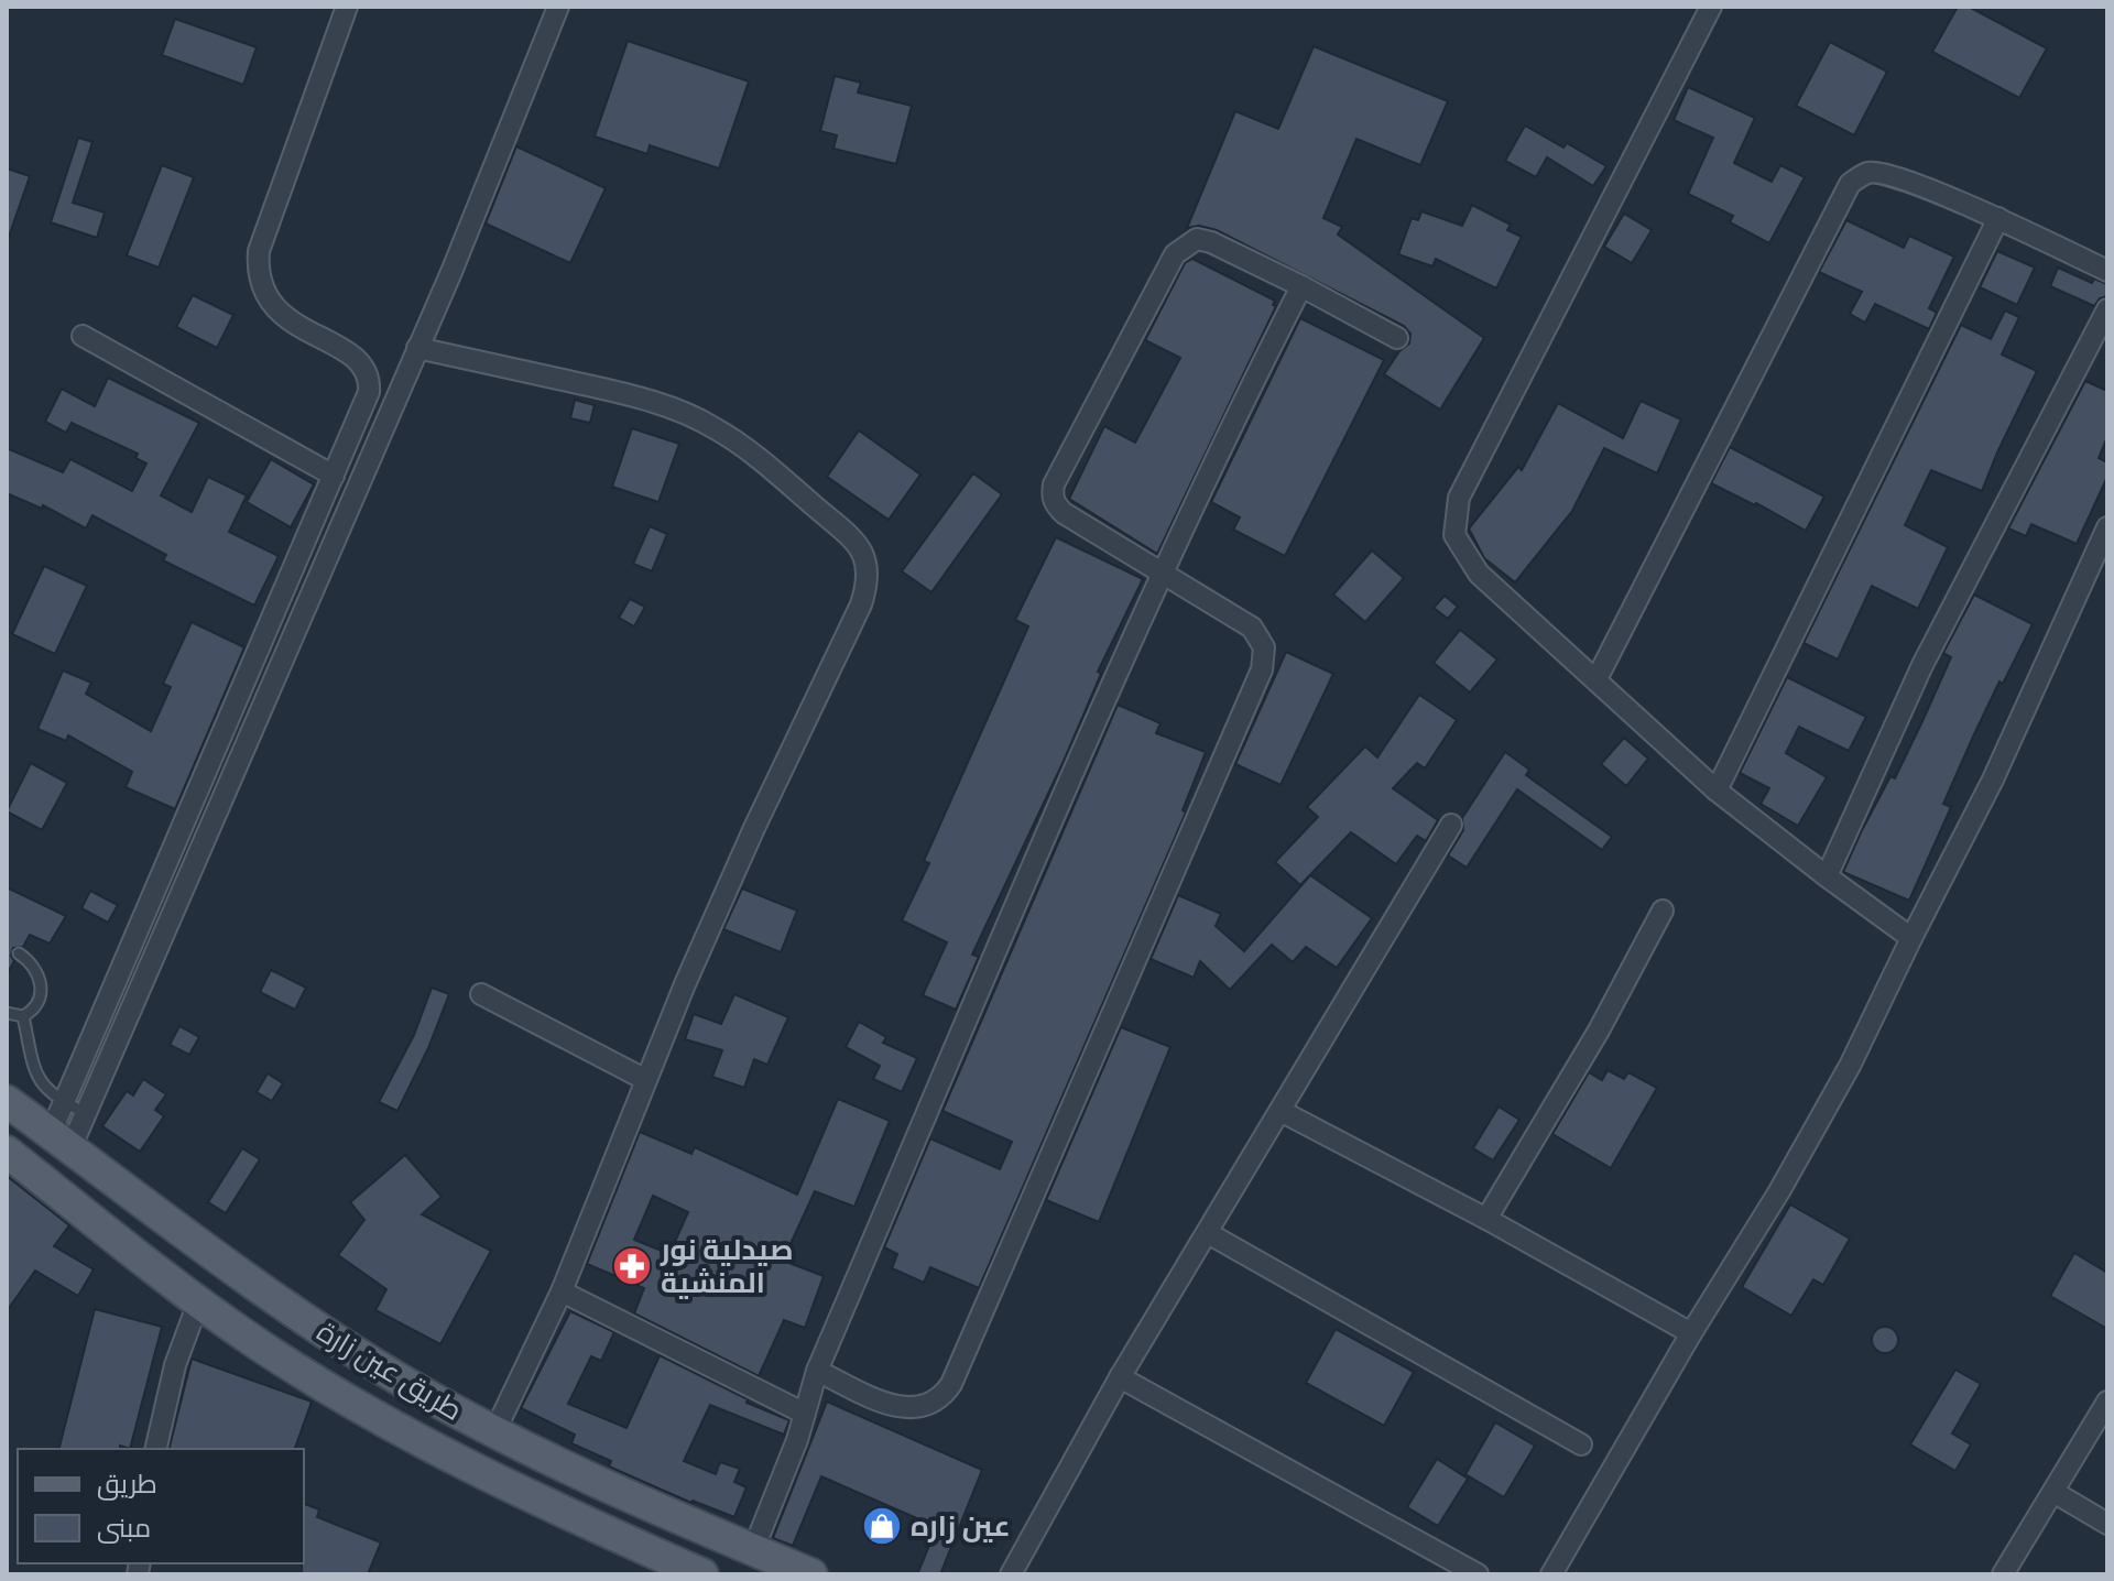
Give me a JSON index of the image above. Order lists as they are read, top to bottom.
{
  "streets": {
    "main road": ["طريق عين زارة"]
  },
  "places": {
    "pharmacy": ["صيدلية نور المنشية"],
    "shop": ["عين زاره"]
  },
  "legend": ["طريق", "مبنى"]
}
